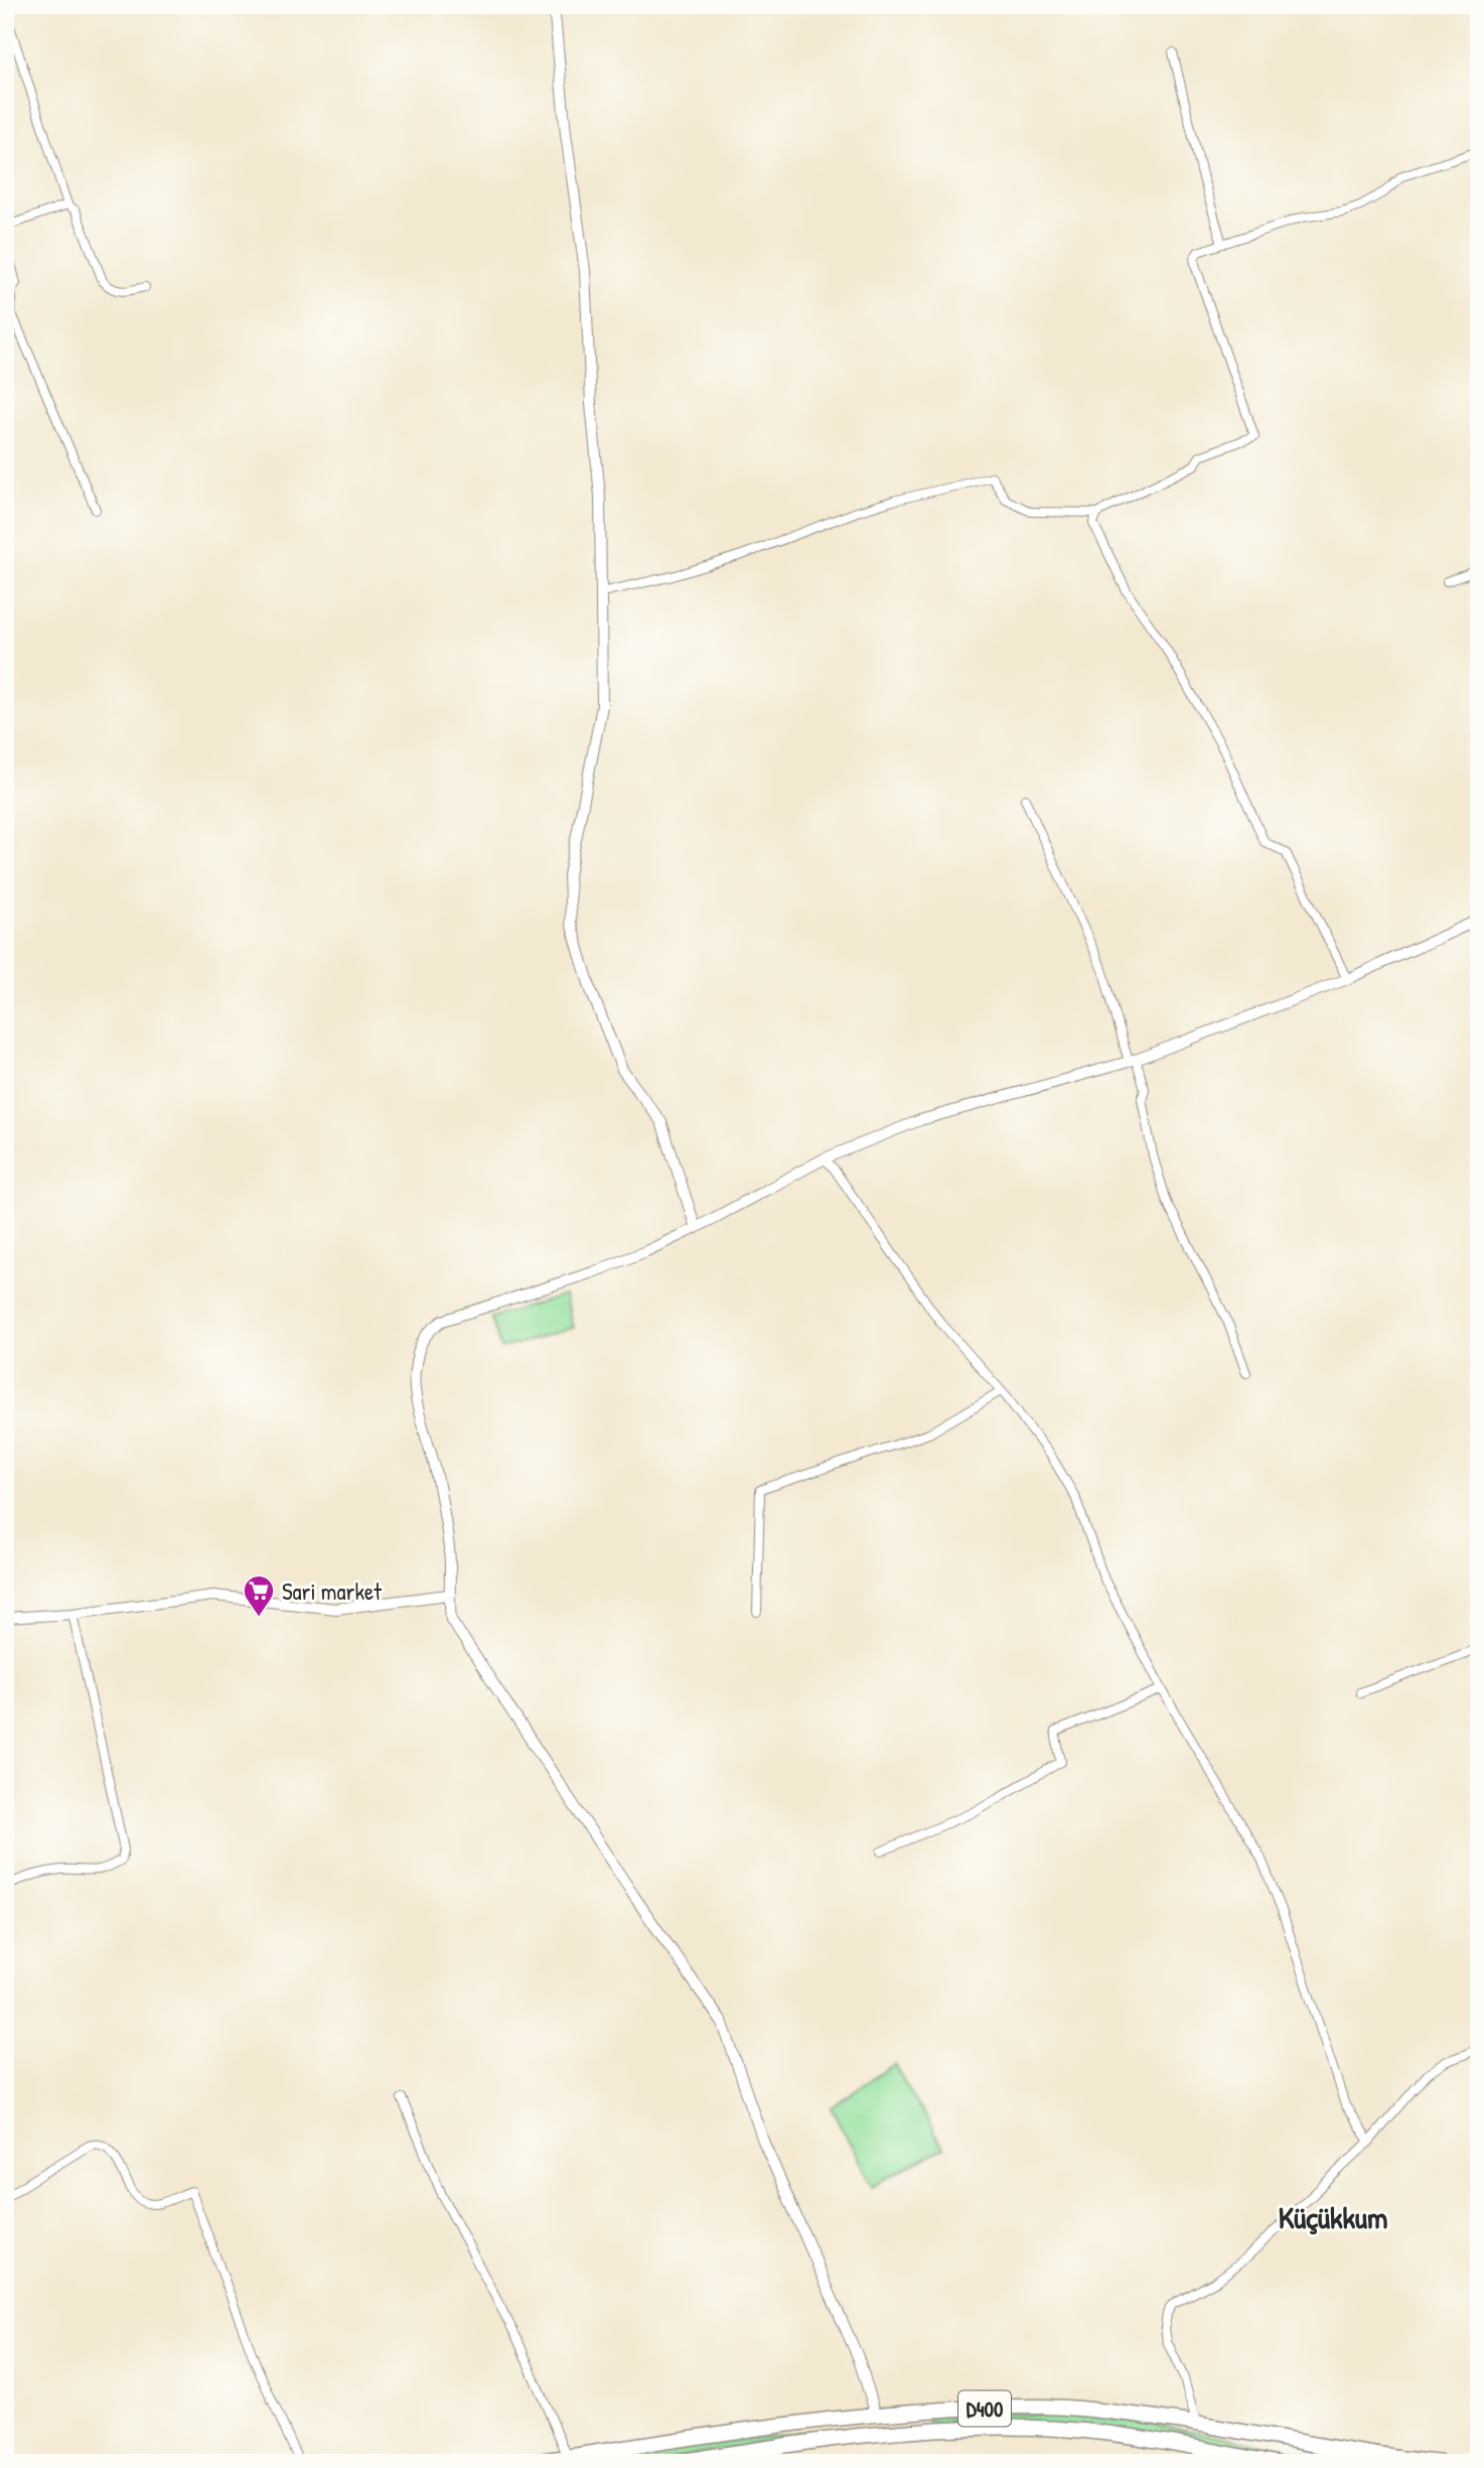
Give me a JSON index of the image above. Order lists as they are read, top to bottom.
{
  "streets": {
    "highway": ["D400"]
  },
  "districts": ["Küçükkum"],
  "places": {
    "supermarket": ["Sari market"]
  }
}
